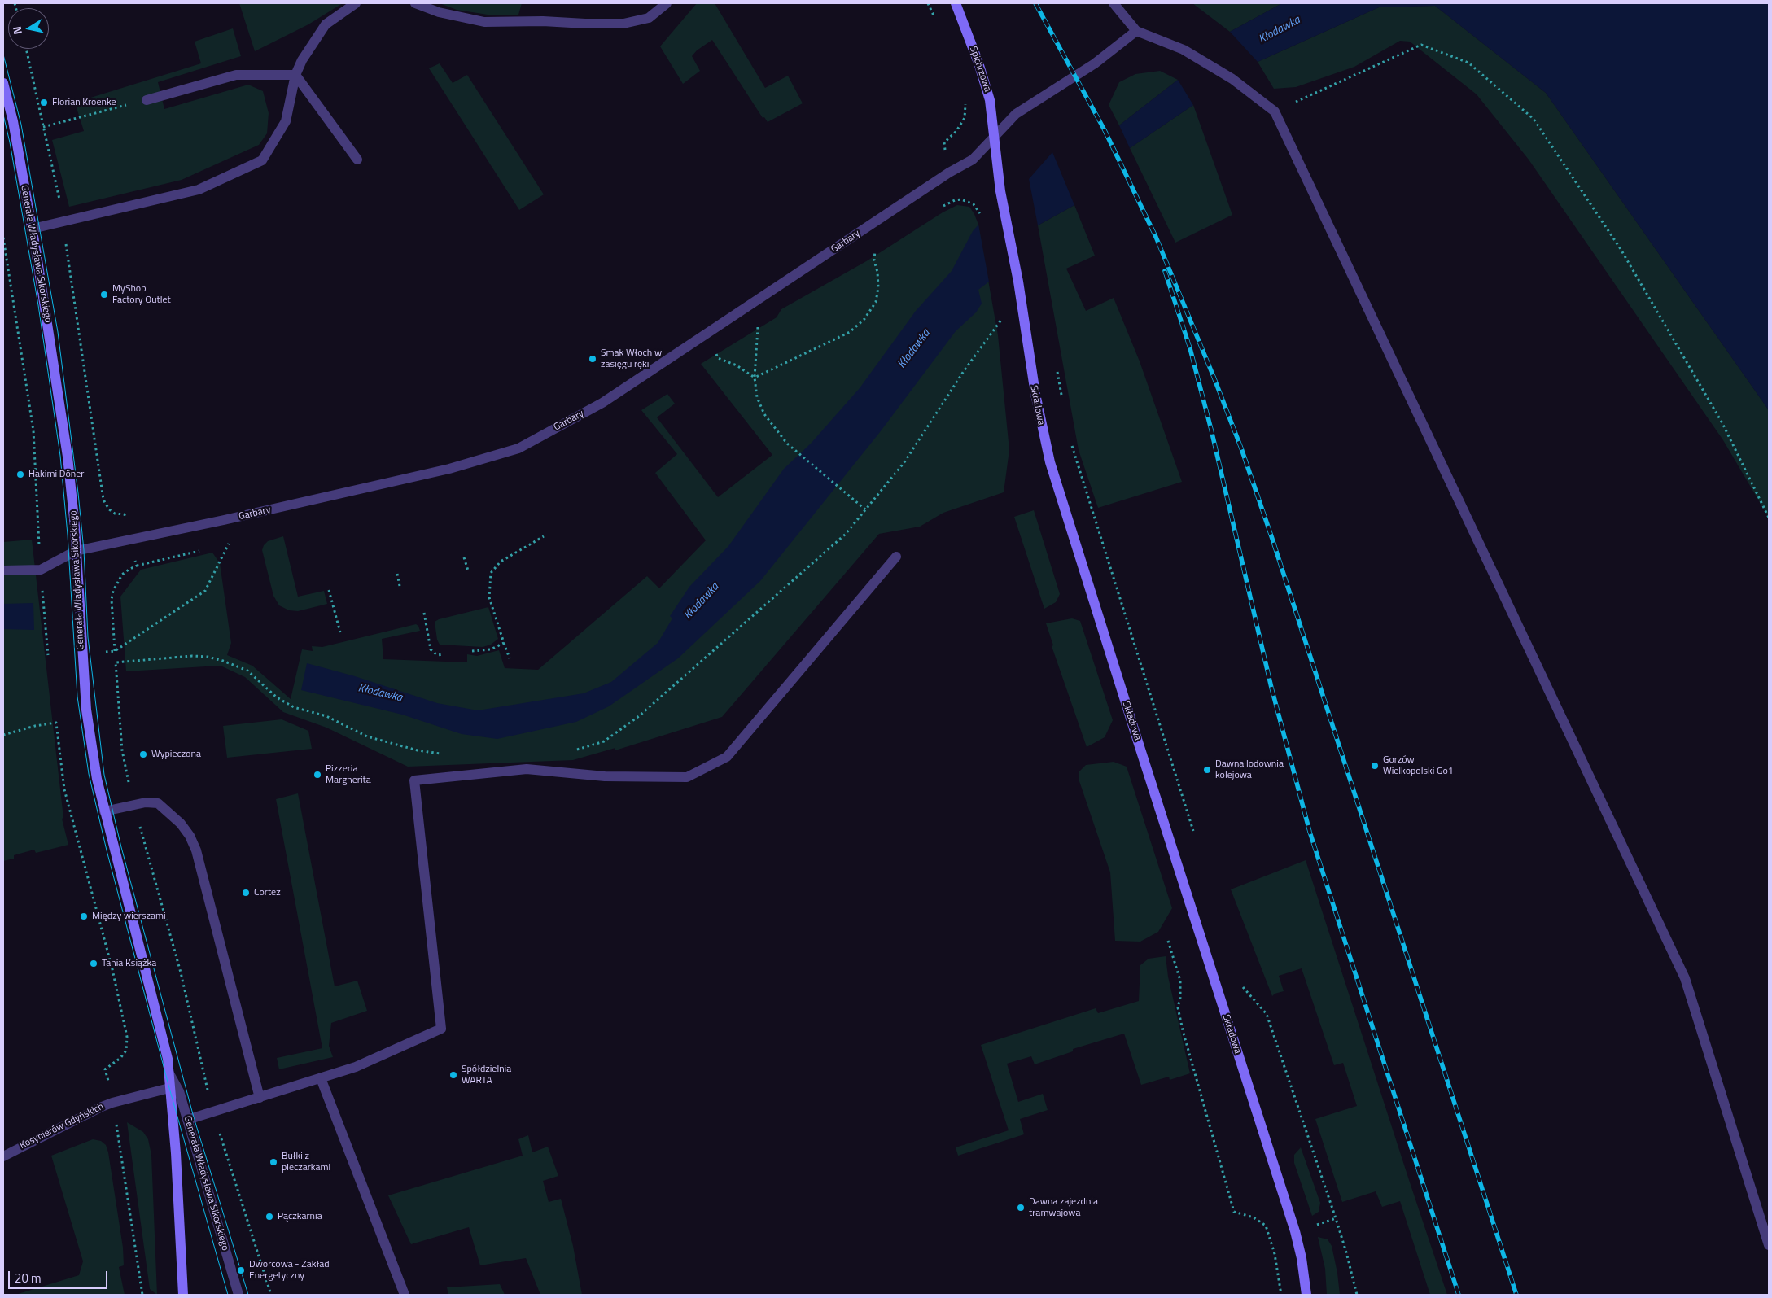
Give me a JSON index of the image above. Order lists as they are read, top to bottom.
{
  "streets": {
    "street": [
      "Spichrzowa",
      "Garbary",
      "Generała Władysława Sikorskiego",
      "Składowa",
      "Kosynierów Gdyńskich"
    ]
  },
  "crossings": [
    ["Spichrzowa", "Garbary"],
    ["Spichrzowa", "Składowa"],
    ["Garbary", "Generała Władysława Sikorskiego"],
    ["Garbary", "Składowa"],
    ["Generała Władysława Sikorskiego", "Kosynierów Gdyńskich"]
  ],
  "water": ["Kłodawka"],
  "places": [
    "Florian Kroenke",
    "MyShop Factory Outlet",
    "Smak Włoch w zasięgu ręki",
    "Hakimi Döner",
    "Wypieczona",
    "Gorzów Wielkopolski Go1",
    "Dawna lodownia kolejowa",
    "Pizzeria Margherita",
    "Cortez",
    "Między wierszami",
    "Tania Książka",
    "Spółdzielnia WARTA",
    "Bułki z pieczarkami",
    "Dawna zajezdnia tramwajowa",
    "Pączkarnia",
    "Dworcowa - Zakład Energetyczny"
  ],
  "scale_bar": "20 m",
  "north": "left"
}
